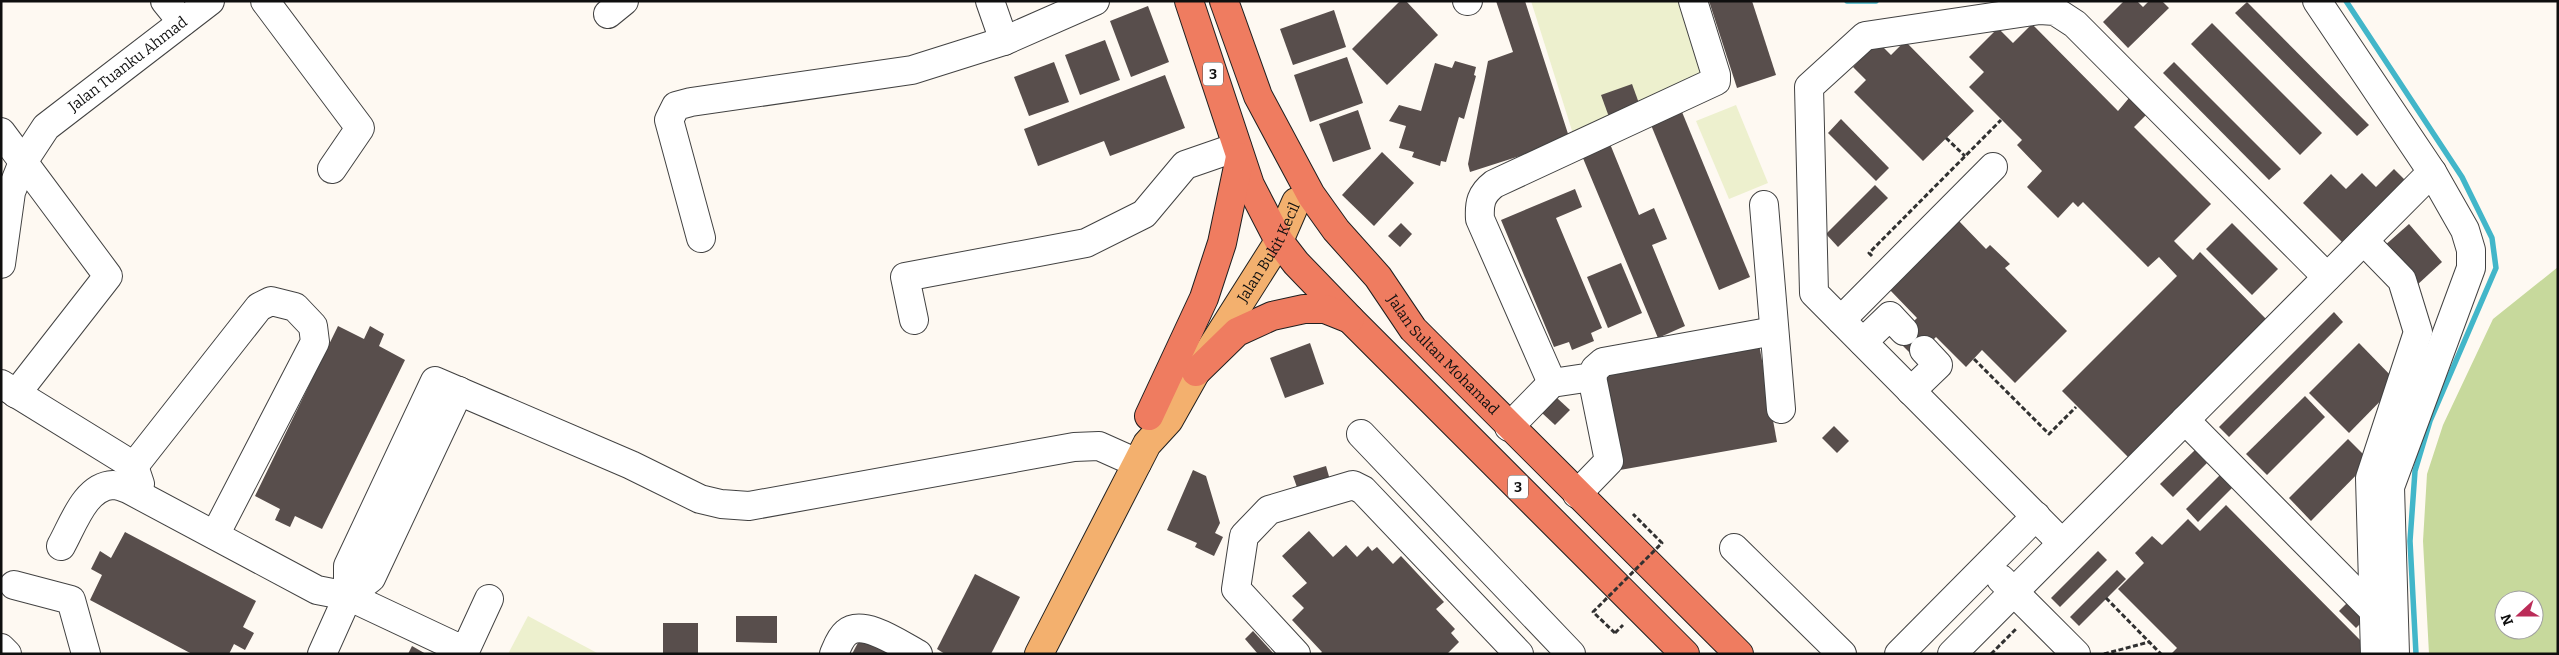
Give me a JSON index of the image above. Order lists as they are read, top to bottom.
{
  "streets": {
    "highway": ["3", "Jalan Sultan Mohamad"],
    "main road": ["Jalan Bukit Kecil"],
    "street": ["Jalan Tuanku Ahmad"]
  },
  "crossings": [
    ["3", "Jalan Bukit Kecil"],
    ["3", "Jalan Sultan Mohamad"]
  ],
  "north": "left"
}
